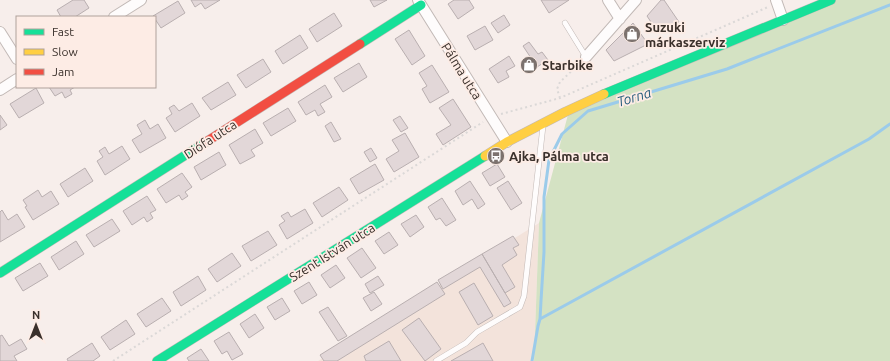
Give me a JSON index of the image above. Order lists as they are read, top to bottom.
{
  "streets": {
    "main road": ["Diófa utca", "Szent István utca"],
    "street": ["Pálma utca"]
  },
  "crossings": [
    ["Pálma utca", "Diófa utca"],
    ["Pálma utca", "Szent István utca"]
  ],
  "water": ["Torna"],
  "places": {
    "shop": ["Suzuki márkaszerviz", "Starbike"],
    "bus stop": ["Ajka, Pálma utca"]
  },
  "legend": ["Fast", "Slow", "Jam"],
  "north": "top"
}
